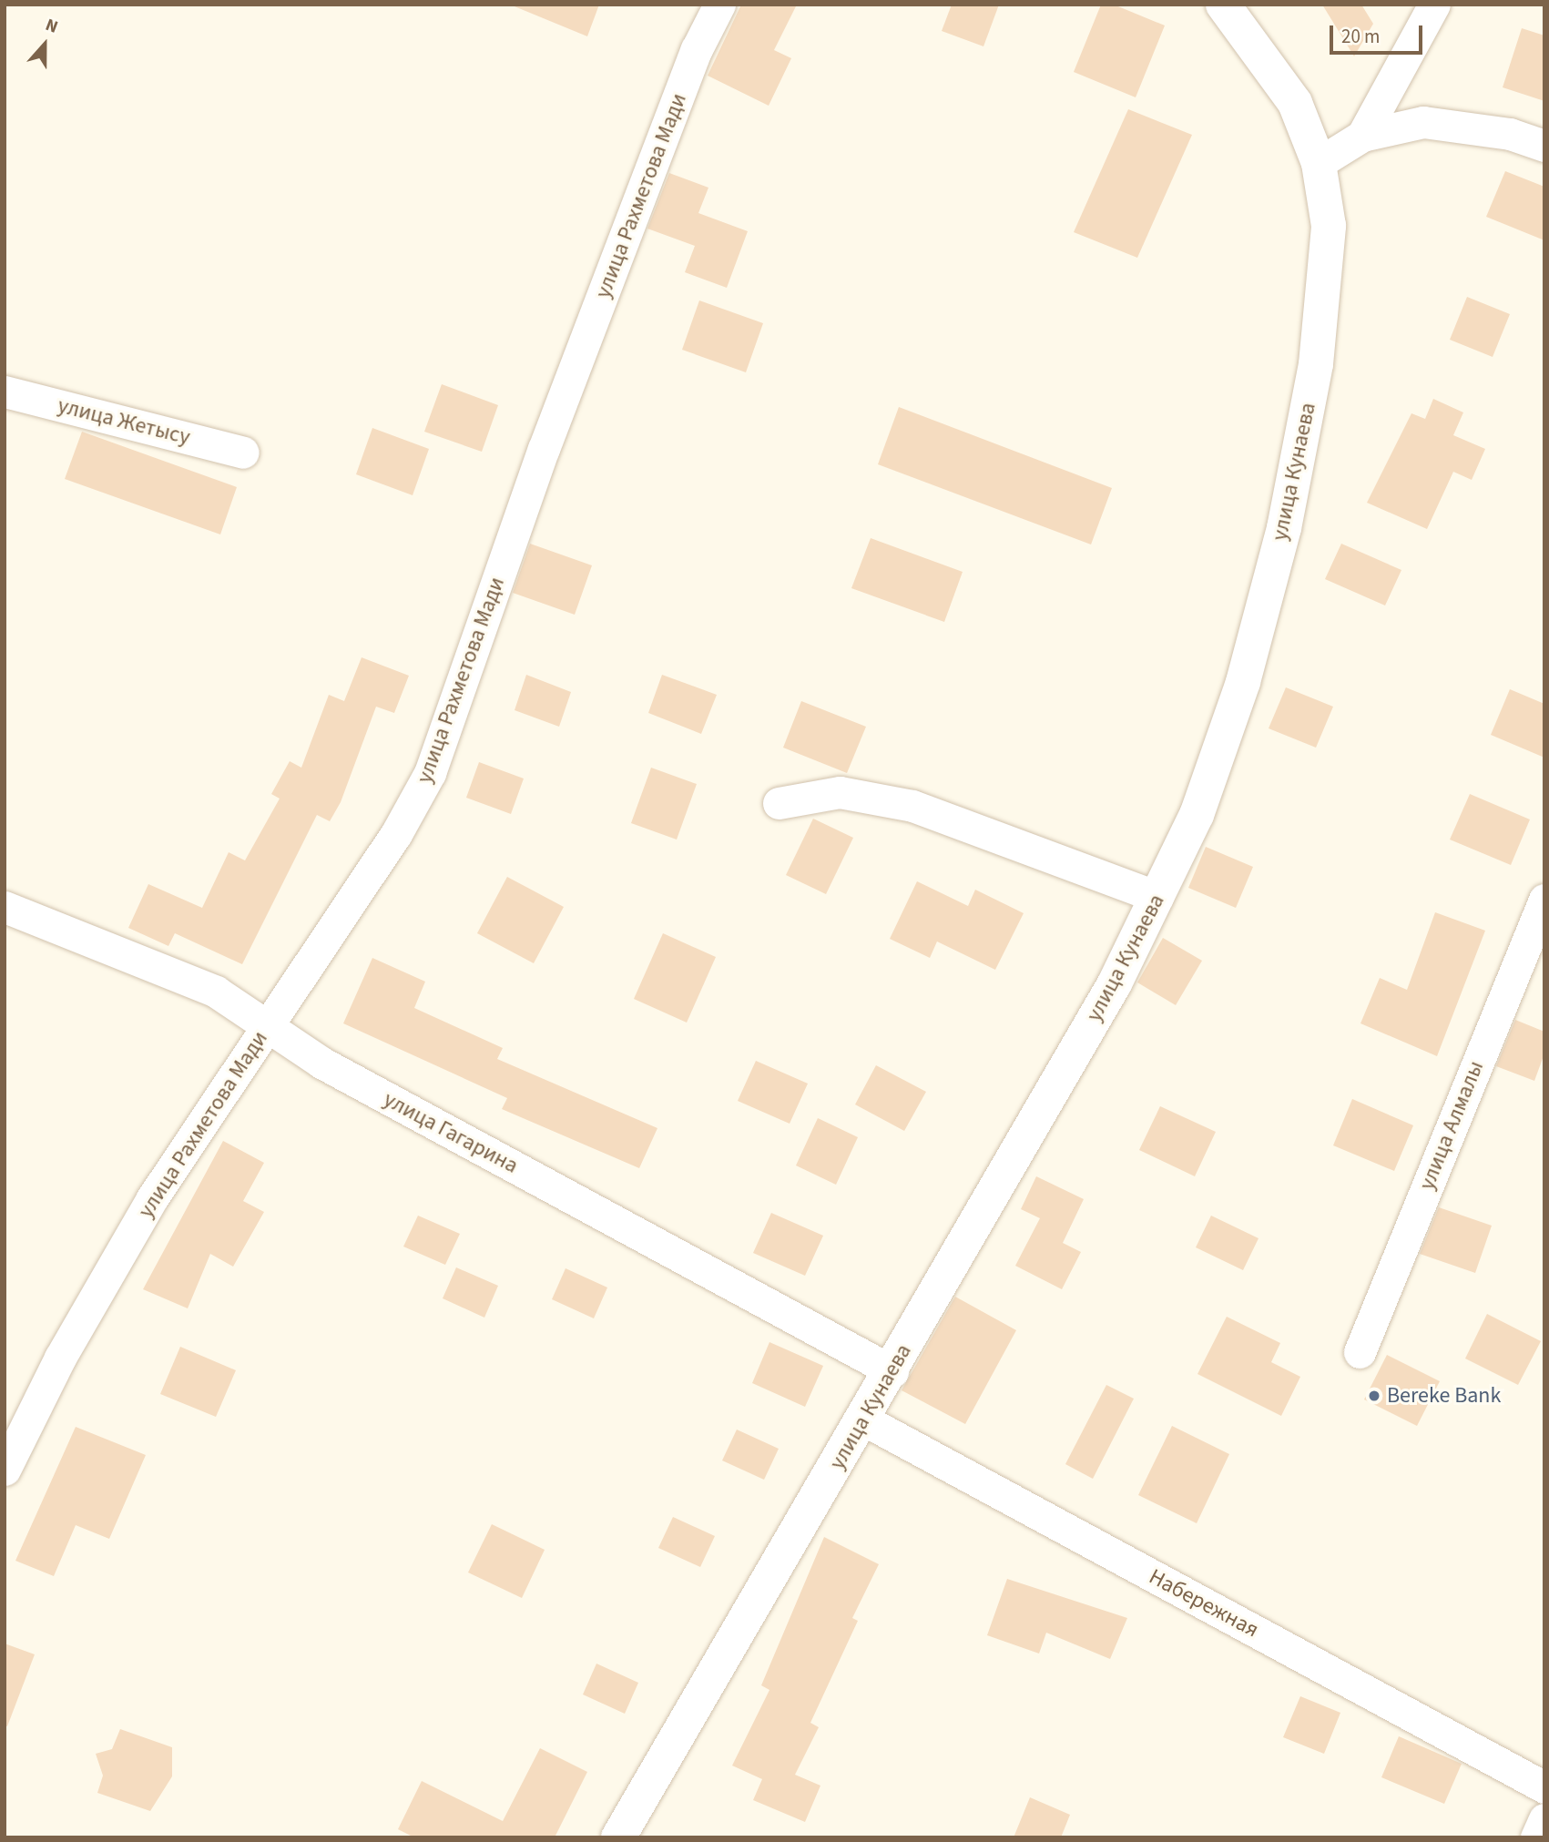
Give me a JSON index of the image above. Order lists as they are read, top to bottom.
{
  "streets": {
    "main road": ["улица Кунаева"],
    "street": [
      "улица Рахметова Мади",
      "улица Жетысу",
      "улица Алмалы",
      "улица Гагарина",
      "Набережная"
    ]
  },
  "crossings": [
    ["улица Рахметова Мади", "улица Гагарина"],
    ["улица Кунаева", "улица Гагарина"],
    ["улица Кунаева", "Набережная"]
  ],
  "places": ["Bereke Bank"],
  "scale_bar": "20 m",
  "north": "top"
}
